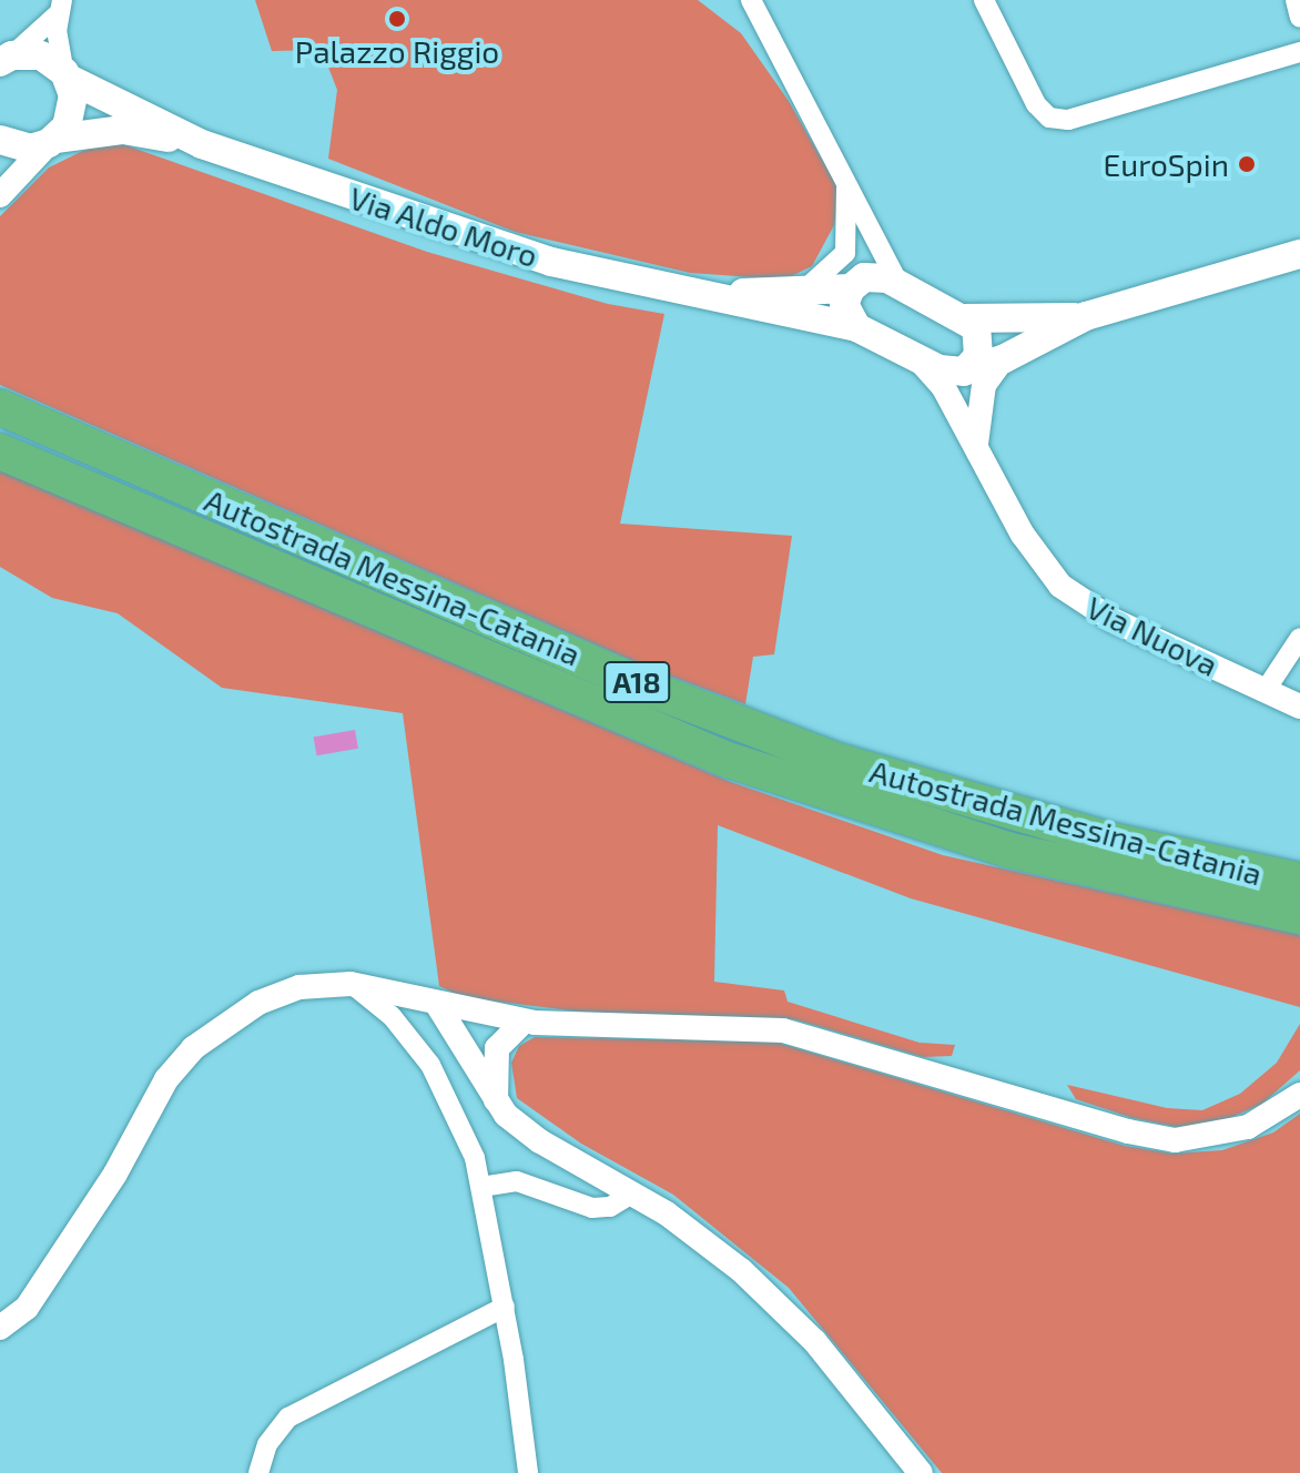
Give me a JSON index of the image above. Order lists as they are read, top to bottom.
{
  "streets": {
    "highway": ["Autostrada Messina-Catania", "A18"],
    "main road": ["Via Aldo Moro"],
    "street": ["Via Nuova"]
  },
  "places": ["Palazzo Riggio", "EuroSpin"]
}
